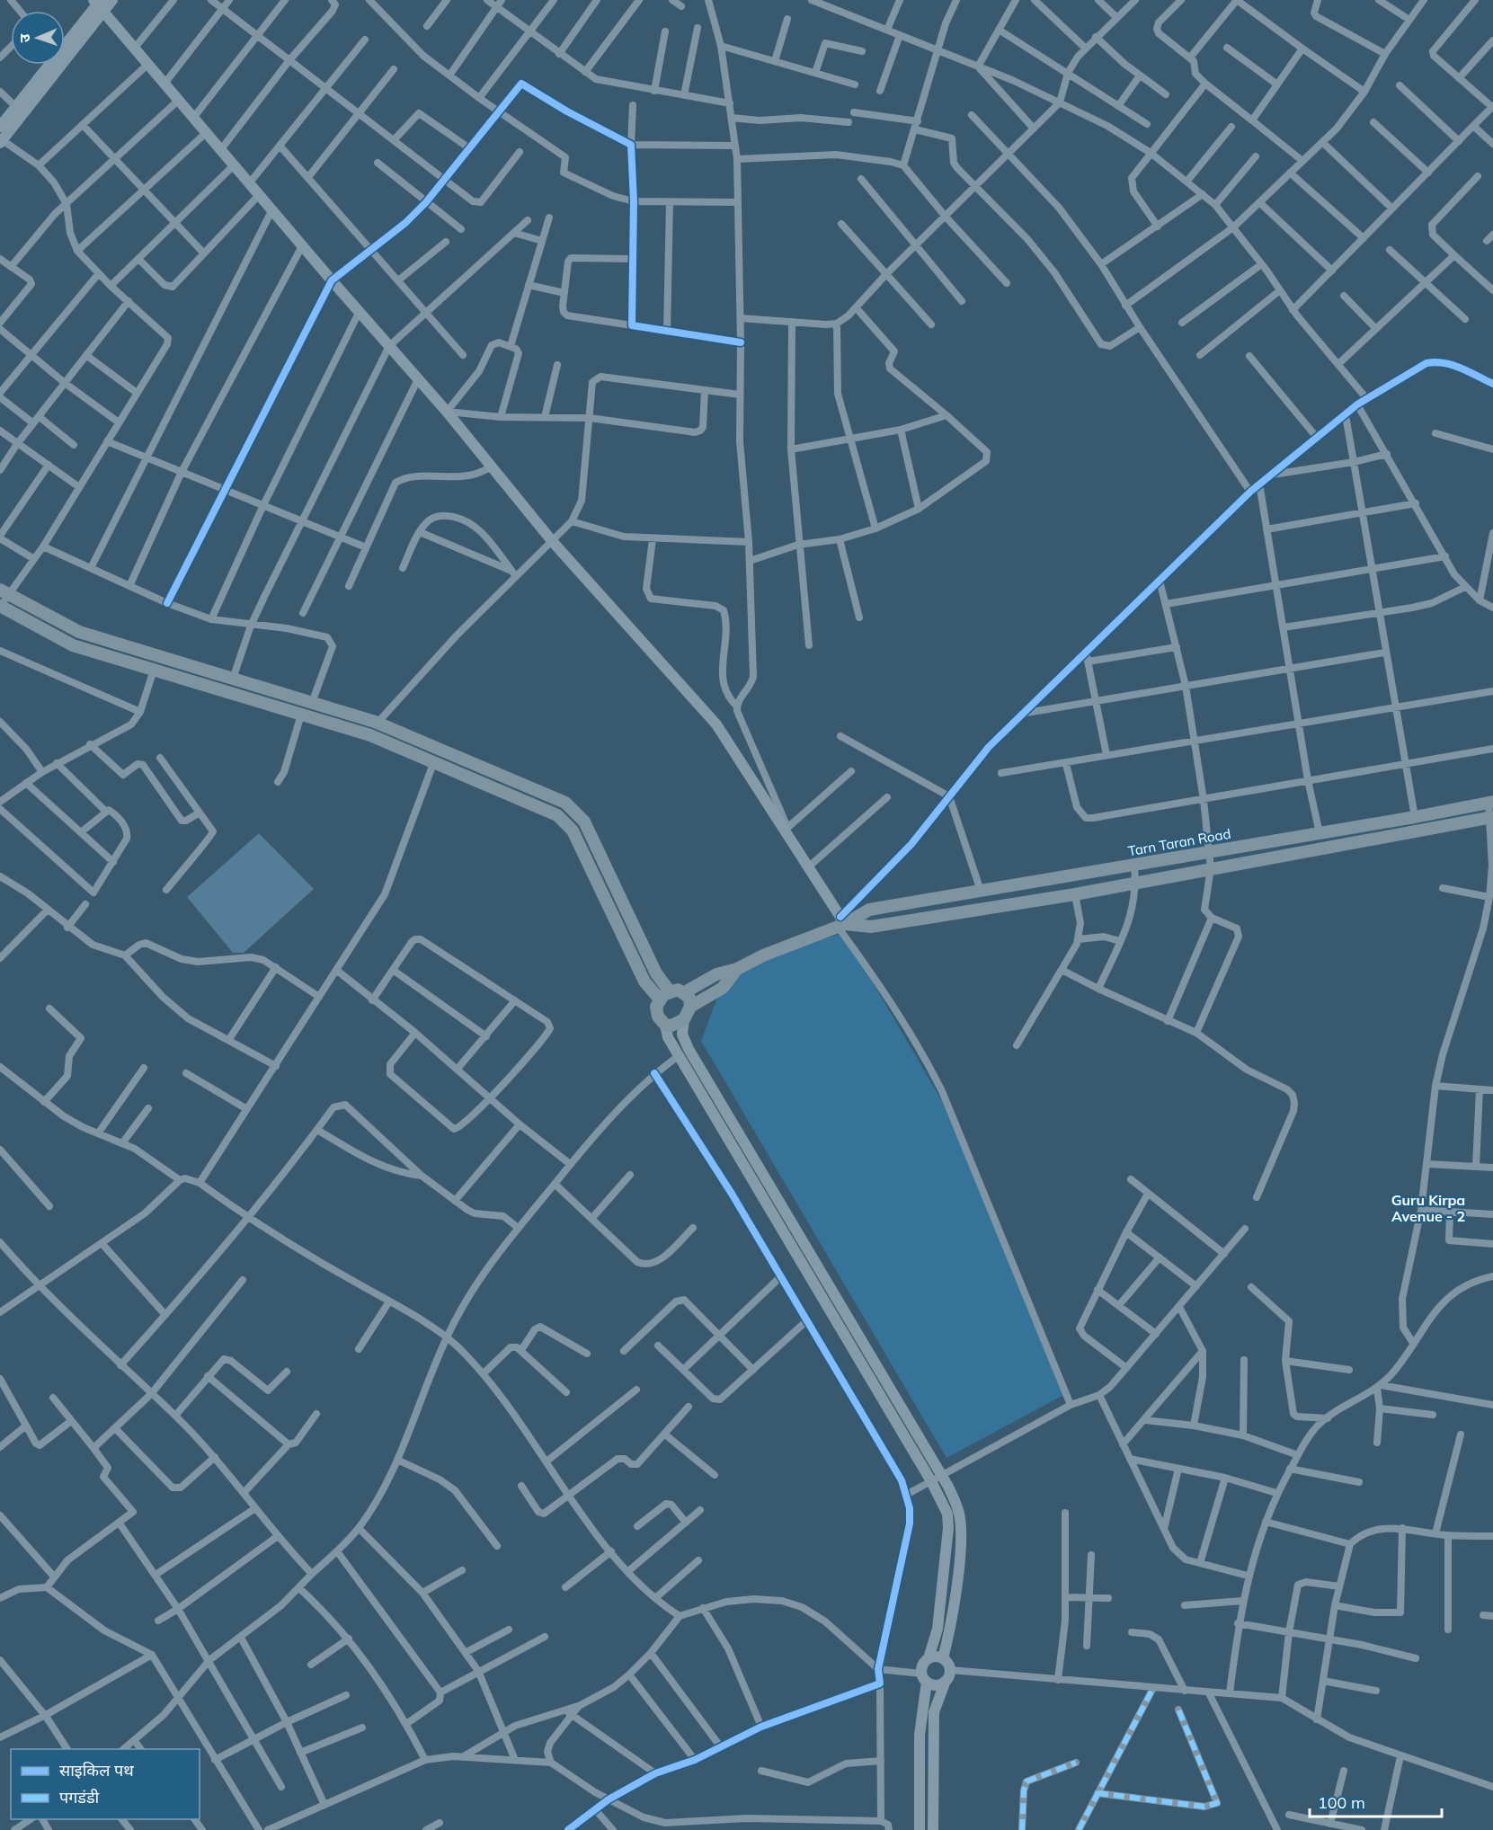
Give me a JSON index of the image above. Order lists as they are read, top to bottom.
{
  "streets": {
    "main road": ["Tarn Taran Road"]
  },
  "districts": ["Guru Kirpa Avenue - 2"],
  "legend": ["साइकिल पथ", "पगडंडी"],
  "scale_bar": "100 m",
  "north": "left"
}
